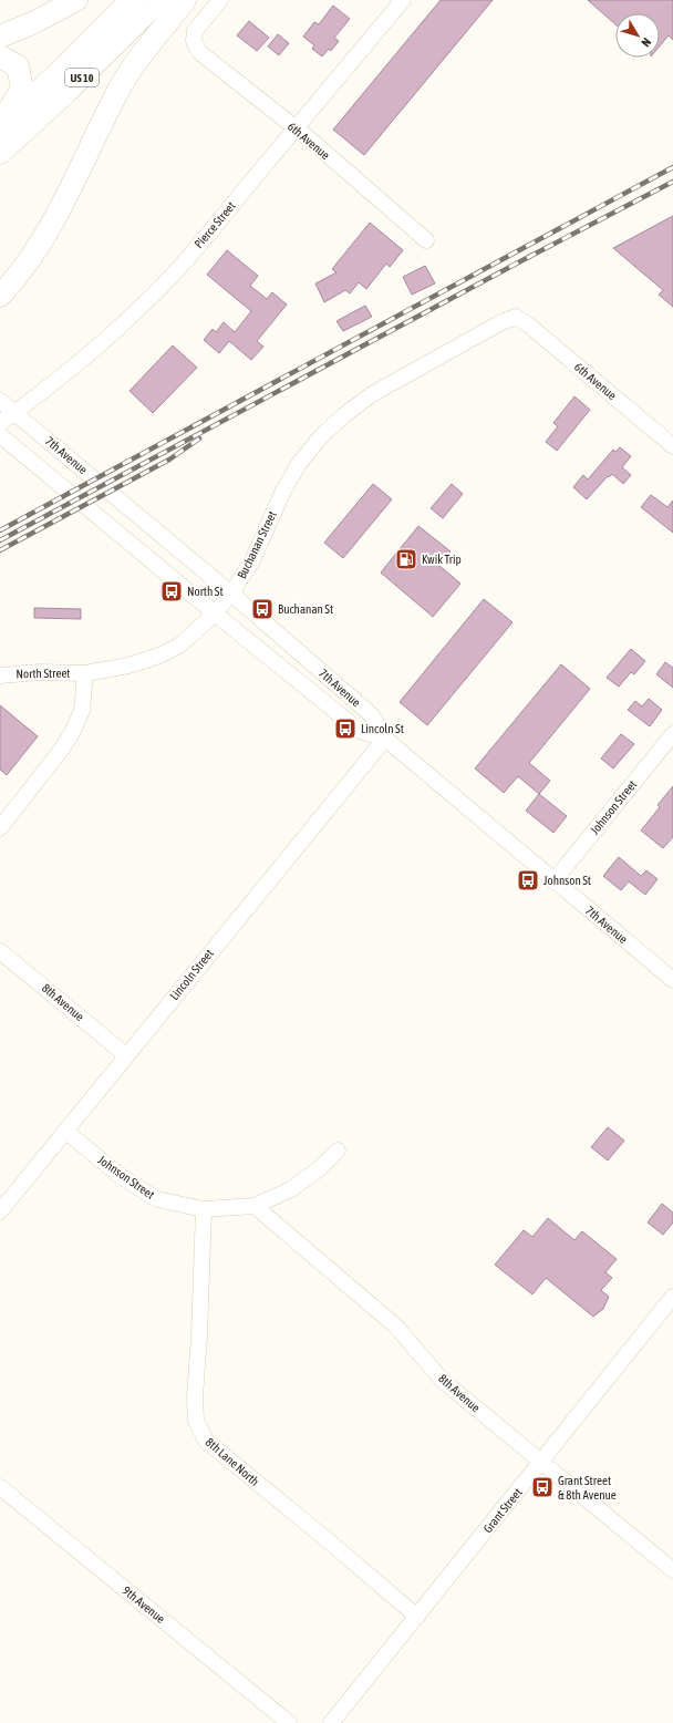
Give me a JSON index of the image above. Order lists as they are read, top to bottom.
{
  "streets": {
    "highway": ["US 10"],
    "street": [
      "6th Avenue",
      "Pierce Street",
      "7th Avenue",
      "Buchanan Street",
      "North Street",
      "Johnson Street",
      "Lincoln Street",
      "8th Avenue",
      "8th Lane North",
      "Grant Street",
      "9th Avenue"
    ]
  },
  "crossings": [
    ["6th Avenue", "Pierce Street"],
    ["6th Avenue", "Buchanan Street"],
    ["Pierce Street", "7th Avenue"],
    ["7th Avenue", "Buchanan Street"],
    ["7th Avenue", "Johnson Street"],
    ["7th Avenue", "Lincoln Street"],
    ["Buchanan Street", "North Street"],
    ["Johnson Street", "Lincoln Street"],
    ["Johnson Street", "8th Avenue"],
    ["Johnson Street", "8th Lane North"],
    ["Lincoln Street", "8th Avenue"],
    ["8th Avenue", "Grant Street"],
    ["8th Lane North", "Grant Street"]
  ],
  "places": {
    "fuel station": ["Kwik Trip"],
    "bus stop": [
      "North St",
      "Buchanan St",
      "Lincoln St",
      "Johnson St",
      "Grant Street & 8th Avenue"
    ]
  },
  "north": "bottom right"
}
